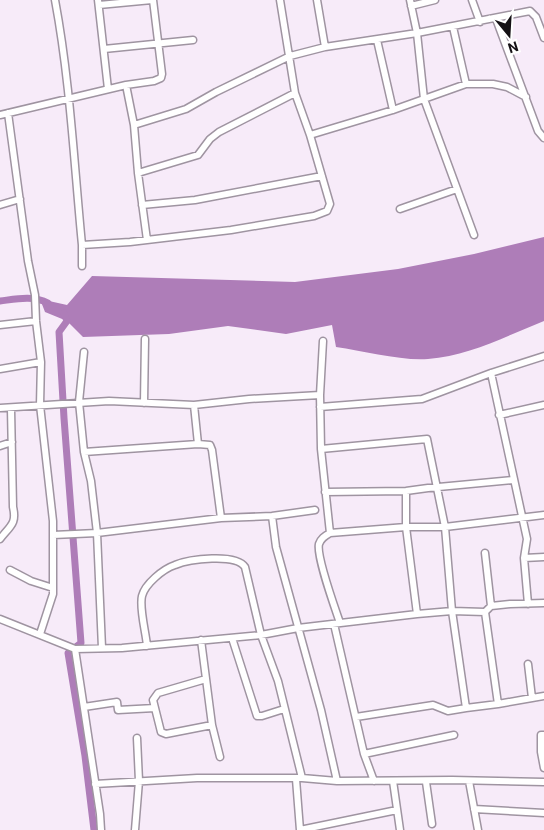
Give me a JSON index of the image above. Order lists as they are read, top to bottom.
{
  "north": "bottom"
}
